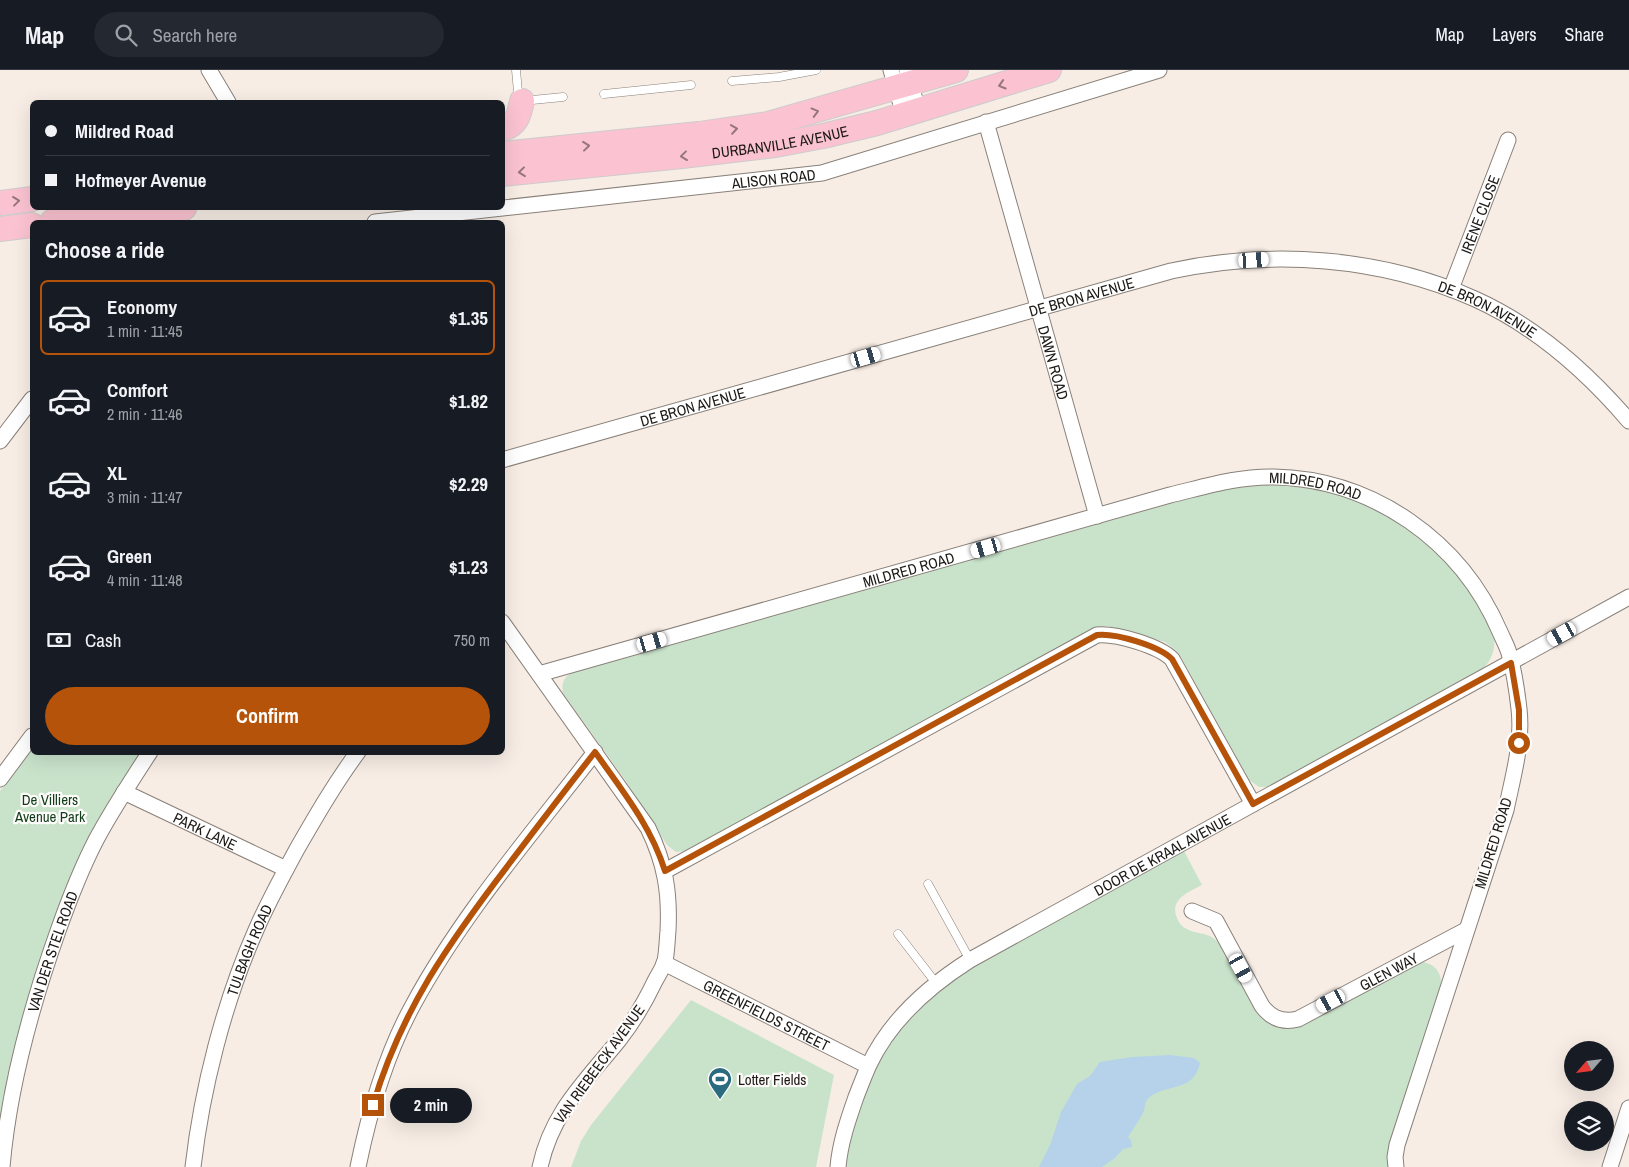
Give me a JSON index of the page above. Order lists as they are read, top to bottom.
{
  "streets": {
    "main road": ["DURBANVILLE AVENUE"],
    "street": [
      "ALISON ROAD",
      "IRENE CLOSE",
      "DE BRON AVENUE",
      "DAWN ROAD",
      "MILDRED ROAD",
      "PARK LANE",
      "DOOR DE KRAAL AVENUE",
      "TULBAGH ROAD",
      "VAN DER STEL ROAD",
      "GLEN WAY",
      "GREENFIELDS STREET",
      "VAN RIEBEECK AVENUE"
    ]
  },
  "crossings": [
    ["ALISON ROAD", "DAWN ROAD"],
    ["IRENE CLOSE", "DE BRON AVENUE"],
    ["DE BRON AVENUE", "DAWN ROAD"],
    ["DAWN ROAD", "MILDRED ROAD"],
    ["MILDRED ROAD", "DOOR DE KRAAL AVENUE"],
    ["MILDRED ROAD", "GLEN WAY"],
    ["MILDRED ROAD", "VAN RIEBEECK AVENUE"],
    ["PARK LANE", "TULBAGH ROAD"],
    ["PARK LANE", "VAN DER STEL ROAD"],
    ["DOOR DE KRAAL AVENUE", "GREENFIELDS STREET"],
    ["GREENFIELDS STREET", "VAN RIEBEECK AVENUE"]
  ],
  "parks": ["De Villiers Avenue Park"],
  "places": {
    "sports": ["Lotter Fields"]
  },
  "north": "bottom left",
  "page": {
    "header": "Map",
    "search": "Search here",
    "nav": ["Map", "Layers", "Share"],
    "banner": ["Mildred Road", "Hofmeyer Avenue"],
    "heading": "Choose a ride",
    "list": [
      {
        "name": "Economy",
        "note": "1 min · 11:45",
        "value": "$1.35"
      },
      {
        "name": "Comfort",
        "note": "2 min · 11:46",
        "value": "$1.82"
      },
      {
        "name": "XL",
        "note": "3 min · 11:47",
        "value": "$2.29"
      },
      {
        "name": "Green",
        "note": "4 min · 11:48",
        "value": "$1.23"
      }
    ],
    "pay": ["Cash", "750 m"],
    "buttons": "Confirm",
    "bubble": "2 min"
  }
}
